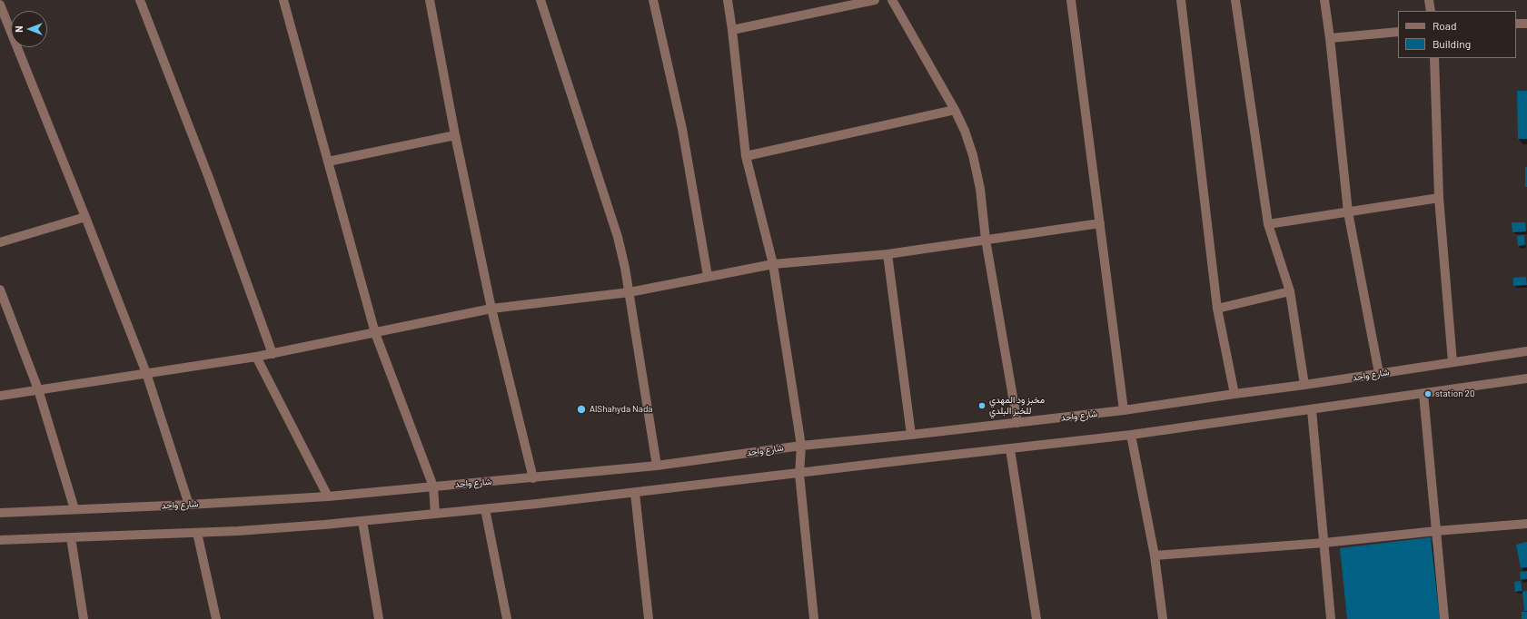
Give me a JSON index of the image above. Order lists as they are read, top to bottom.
{
  "streets": {
    "street": ["شارع واحد"]
  },
  "places": ["station 20", "مخبز ود المهدي للخبز البلدي", "AlShahyda Nada"],
  "legend": ["Road", "Building"],
  "north": "left"
}
